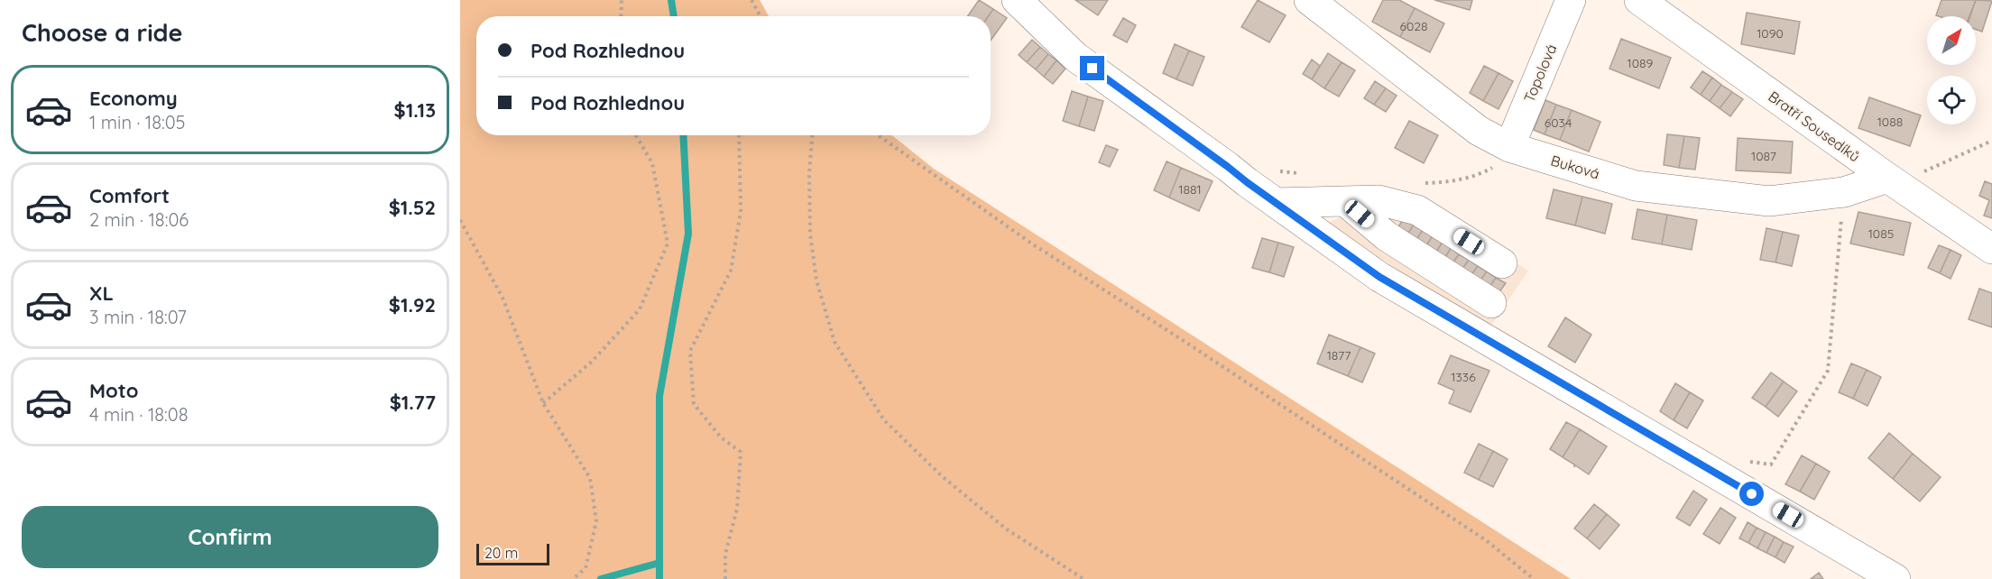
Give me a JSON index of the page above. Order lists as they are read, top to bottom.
{
  "streets": {
    "street": ["Topolová", "Bratří Sousedíků", "Buková"]
  },
  "crossings": [
    ["Topolová", "Buková"],
    ["Bratří Sousedíků", "Buková"]
  ],
  "house_numbers": [
    "6028",
    "1090",
    "1089",
    "1088",
    "6034",
    "1087",
    "1881",
    "1085",
    "1877",
    "1336"
  ],
  "scale_bar": "20 m",
  "north": "top right",
  "page": {
    "heading": "Choose a ride",
    "banner": ["Pod Rozhlednou", "Pod Rozhlednou"],
    "list": [
      {
        "name": "Economy",
        "note": "1 min · 18:05",
        "value": "$1.13"
      },
      {
        "name": "Comfort",
        "note": "2 min · 18:06",
        "value": "$1.52"
      },
      {
        "name": "XL",
        "note": "3 min · 18:07",
        "value": "$1.92"
      },
      {
        "name": "Moto",
        "note": "4 min · 18:08",
        "value": "$1.77"
      }
    ],
    "buttons": "Confirm",
    "scale": "20 m"
  }
}
